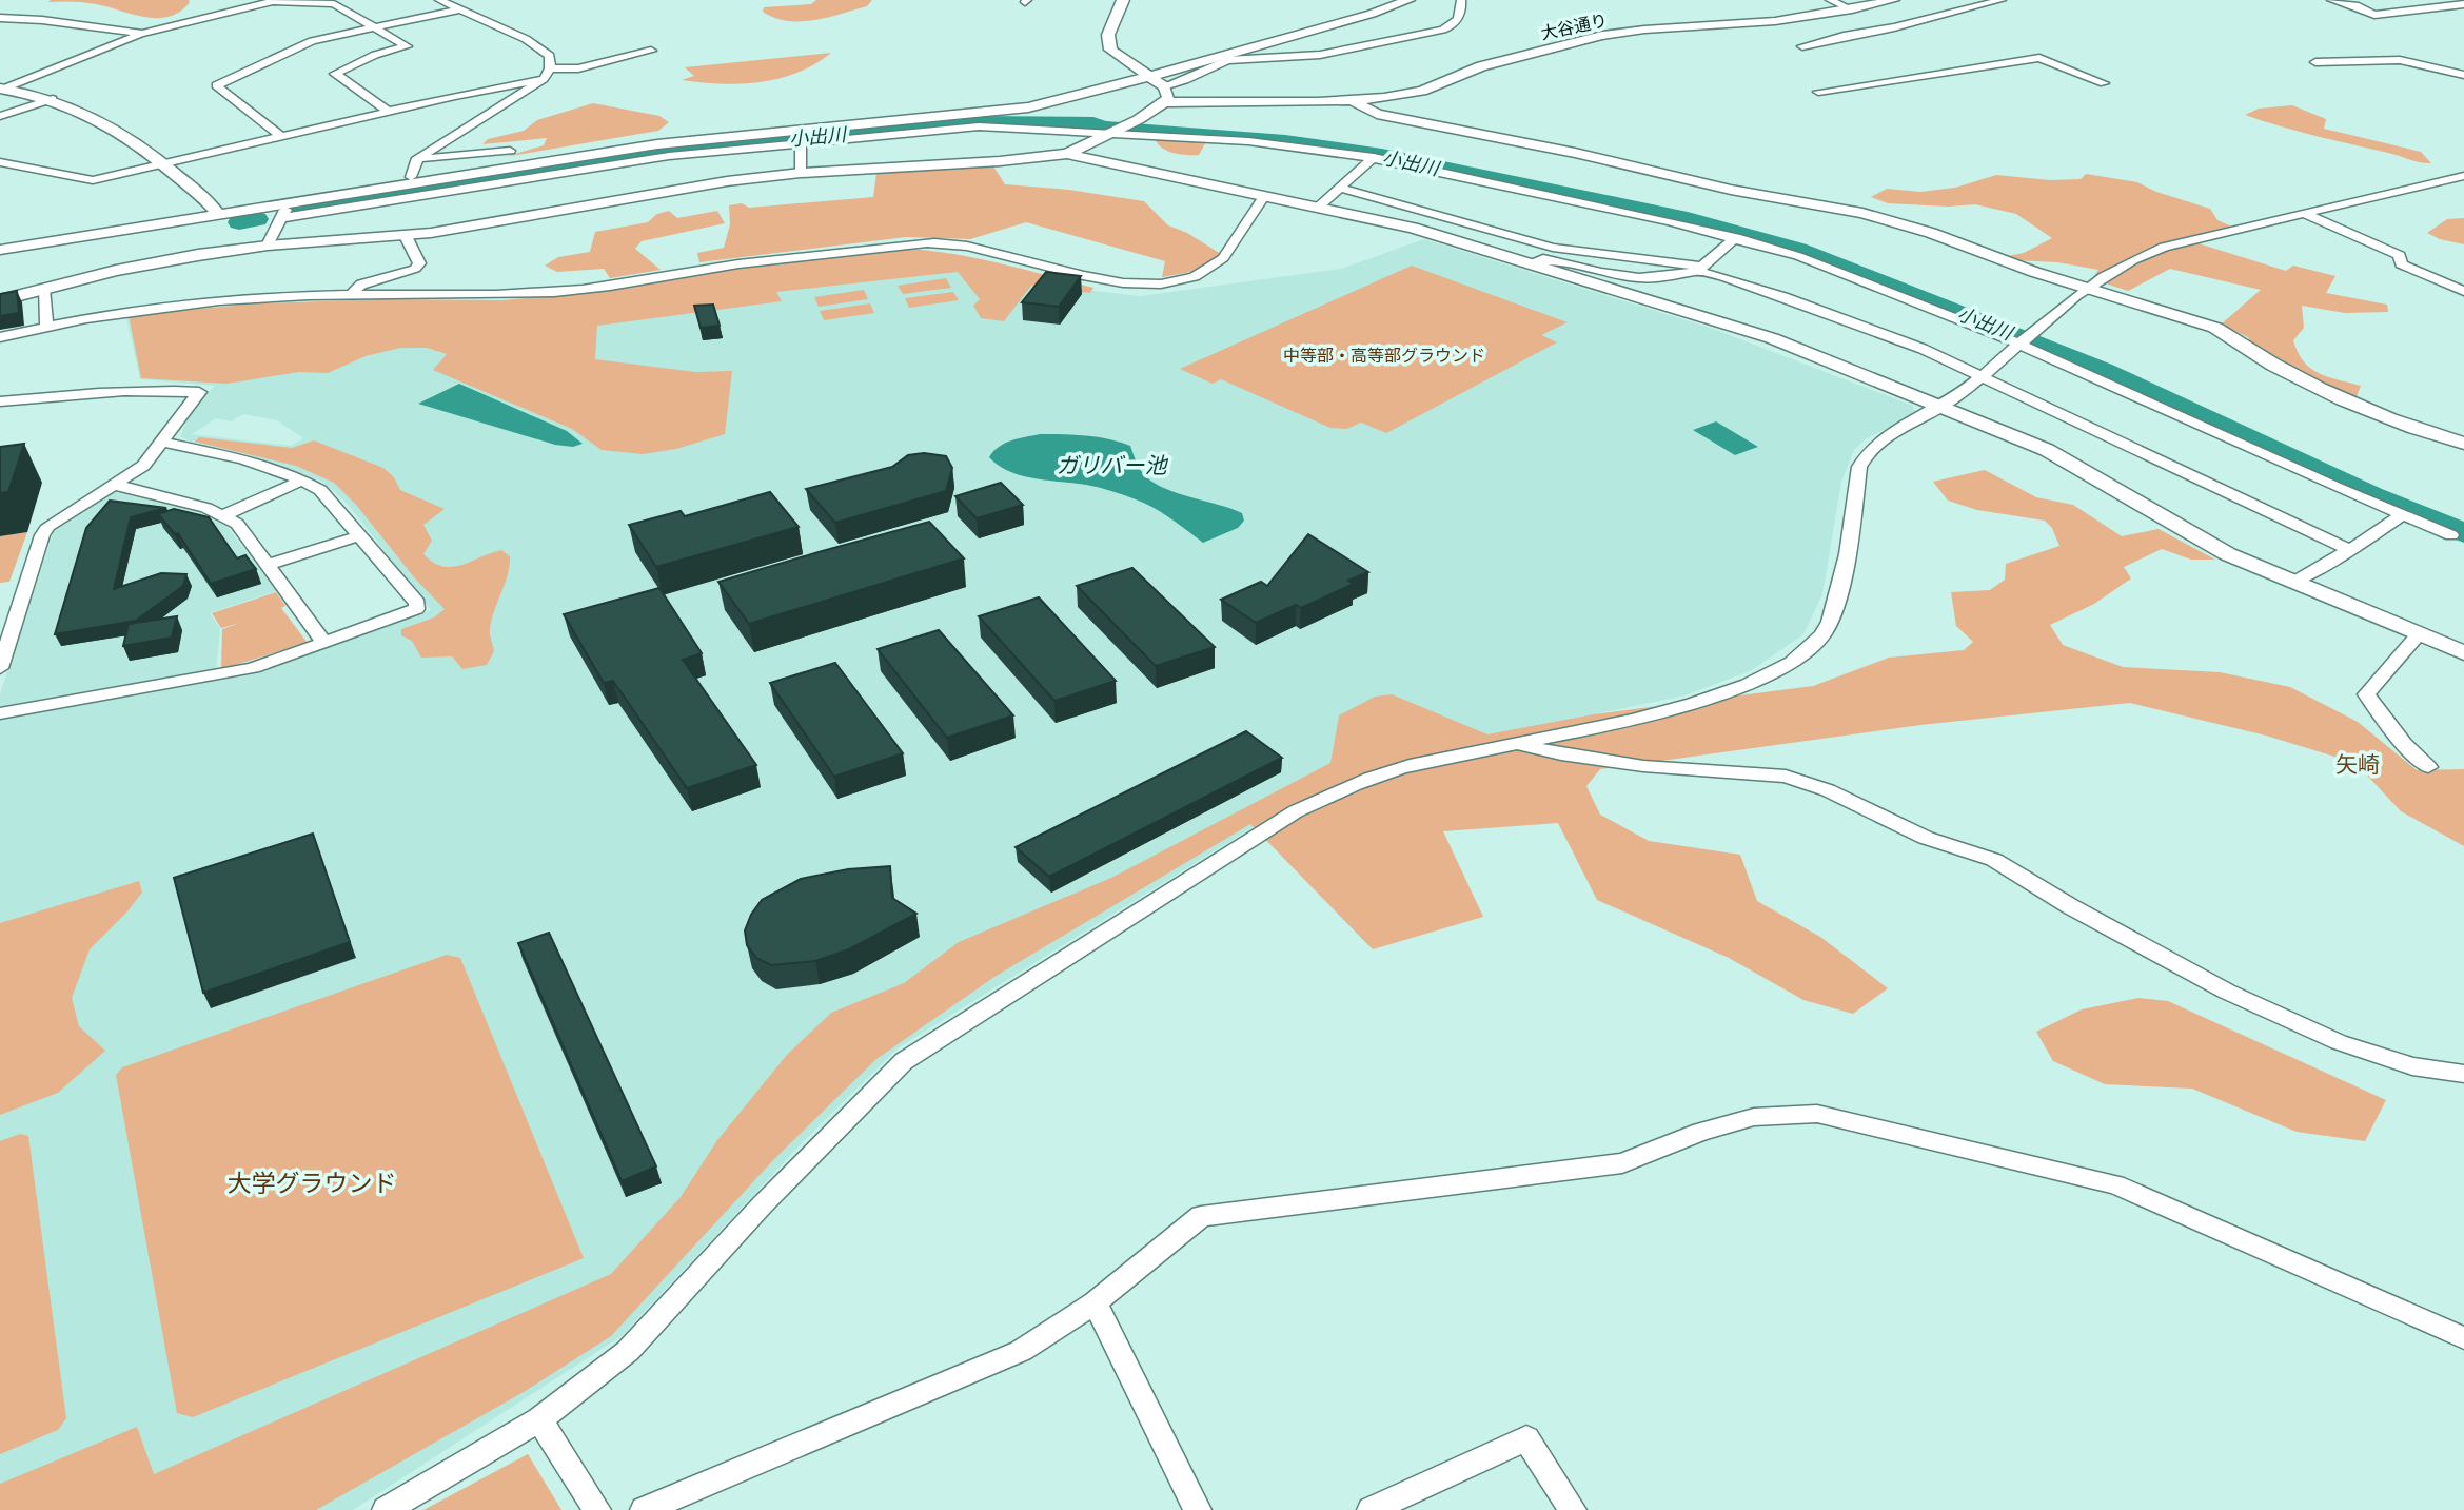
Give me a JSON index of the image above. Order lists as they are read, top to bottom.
{
  "streets": {
    "street": ["大谷通り"]
  },
  "districts": ["矢崎"],
  "water": ["小出川", "ガリバー池"],
  "parks": ["中等部・高等部グラウンド", "大学グラウンド"]
}
